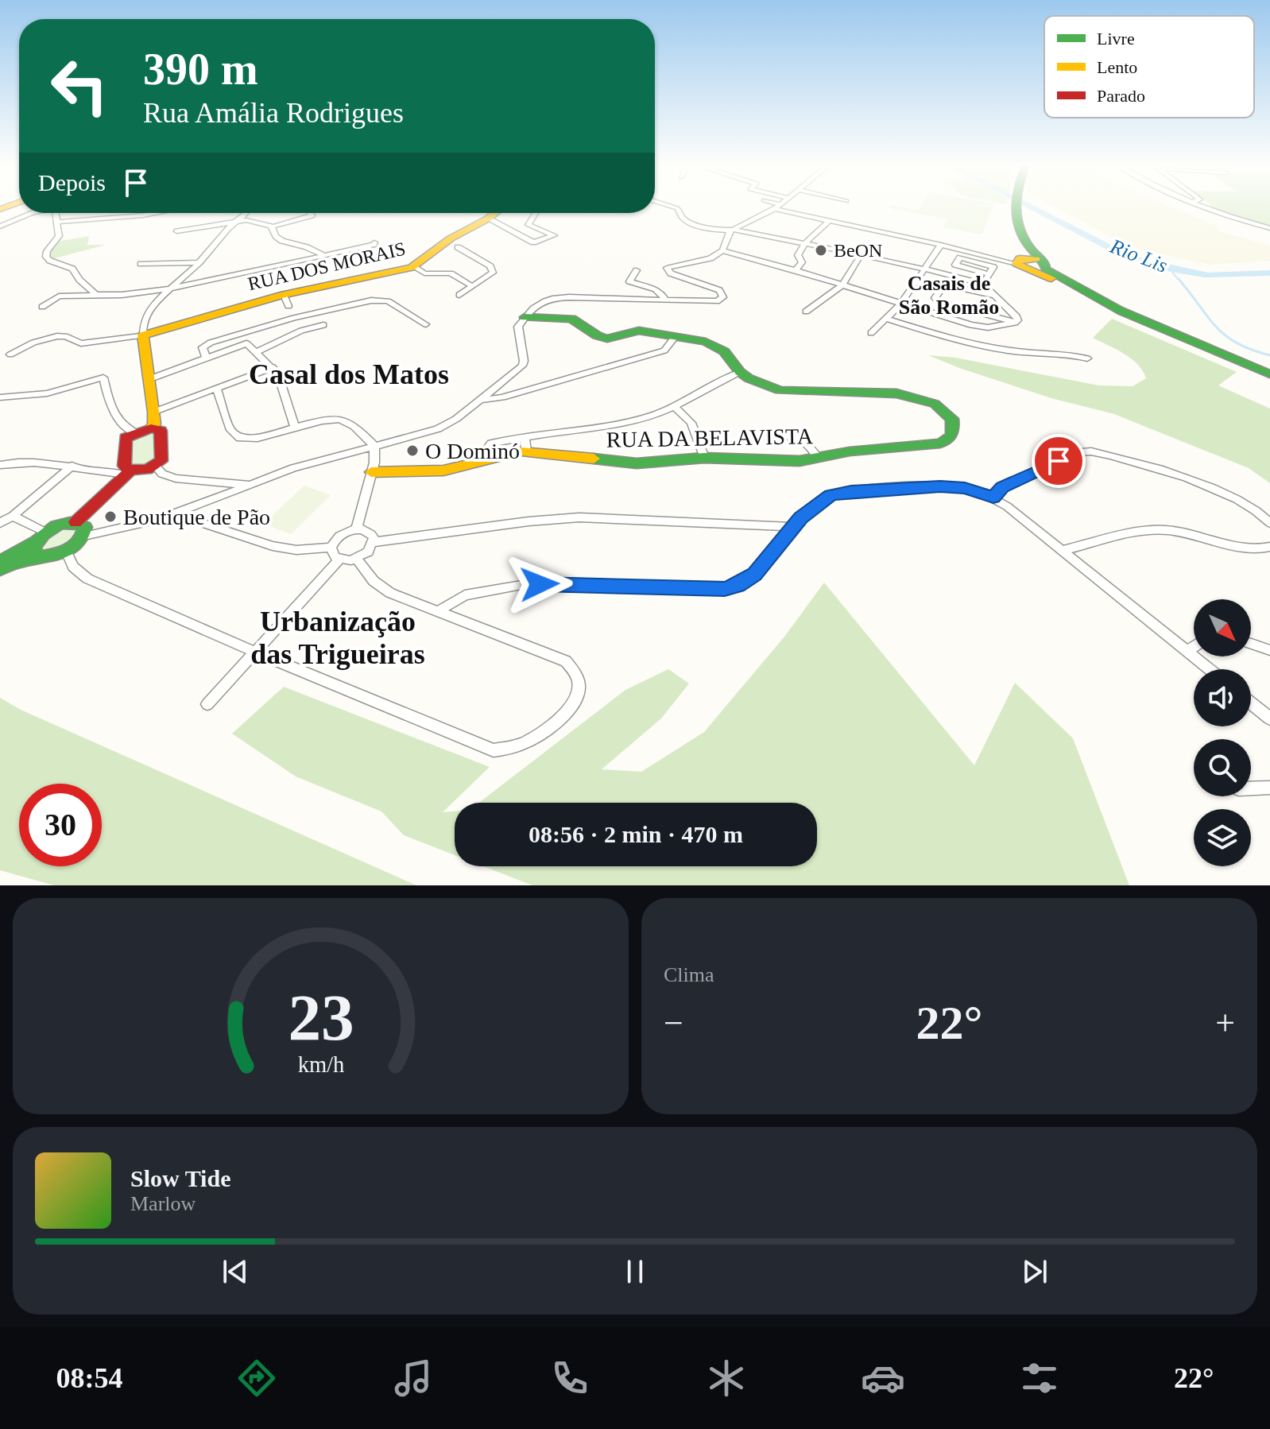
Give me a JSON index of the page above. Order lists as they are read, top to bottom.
{
  "streets": {
    "main road": ["RUA DOS MORAIS", "RUA DA BELAVISTA"]
  },
  "districts": ["Casais de São Romão", "Casal dos Matos", "Urbanização das Trigueiras"],
  "water": ["Rio Lis"],
  "places": ["BeON", "O Dominó", "Boutique de Pão"],
  "legend": ["Livre", "Lento", "Parado"],
  "north": "bottom right",
  "page": {
    "turn": ["390 m", "Rua Amália Rodrigues"],
    "then": "Depois",
    "limit": "30",
    "trip": "08:56 · 2 min · 470 m",
    "tile": "Clima",
    "heat": ["−", "22°", "+"],
    "song": ["Slow Tide", "Marlow"],
    "tabs": ["08:54", "22°"],
    "gauge": ["23", "km/h"]
  }
}
